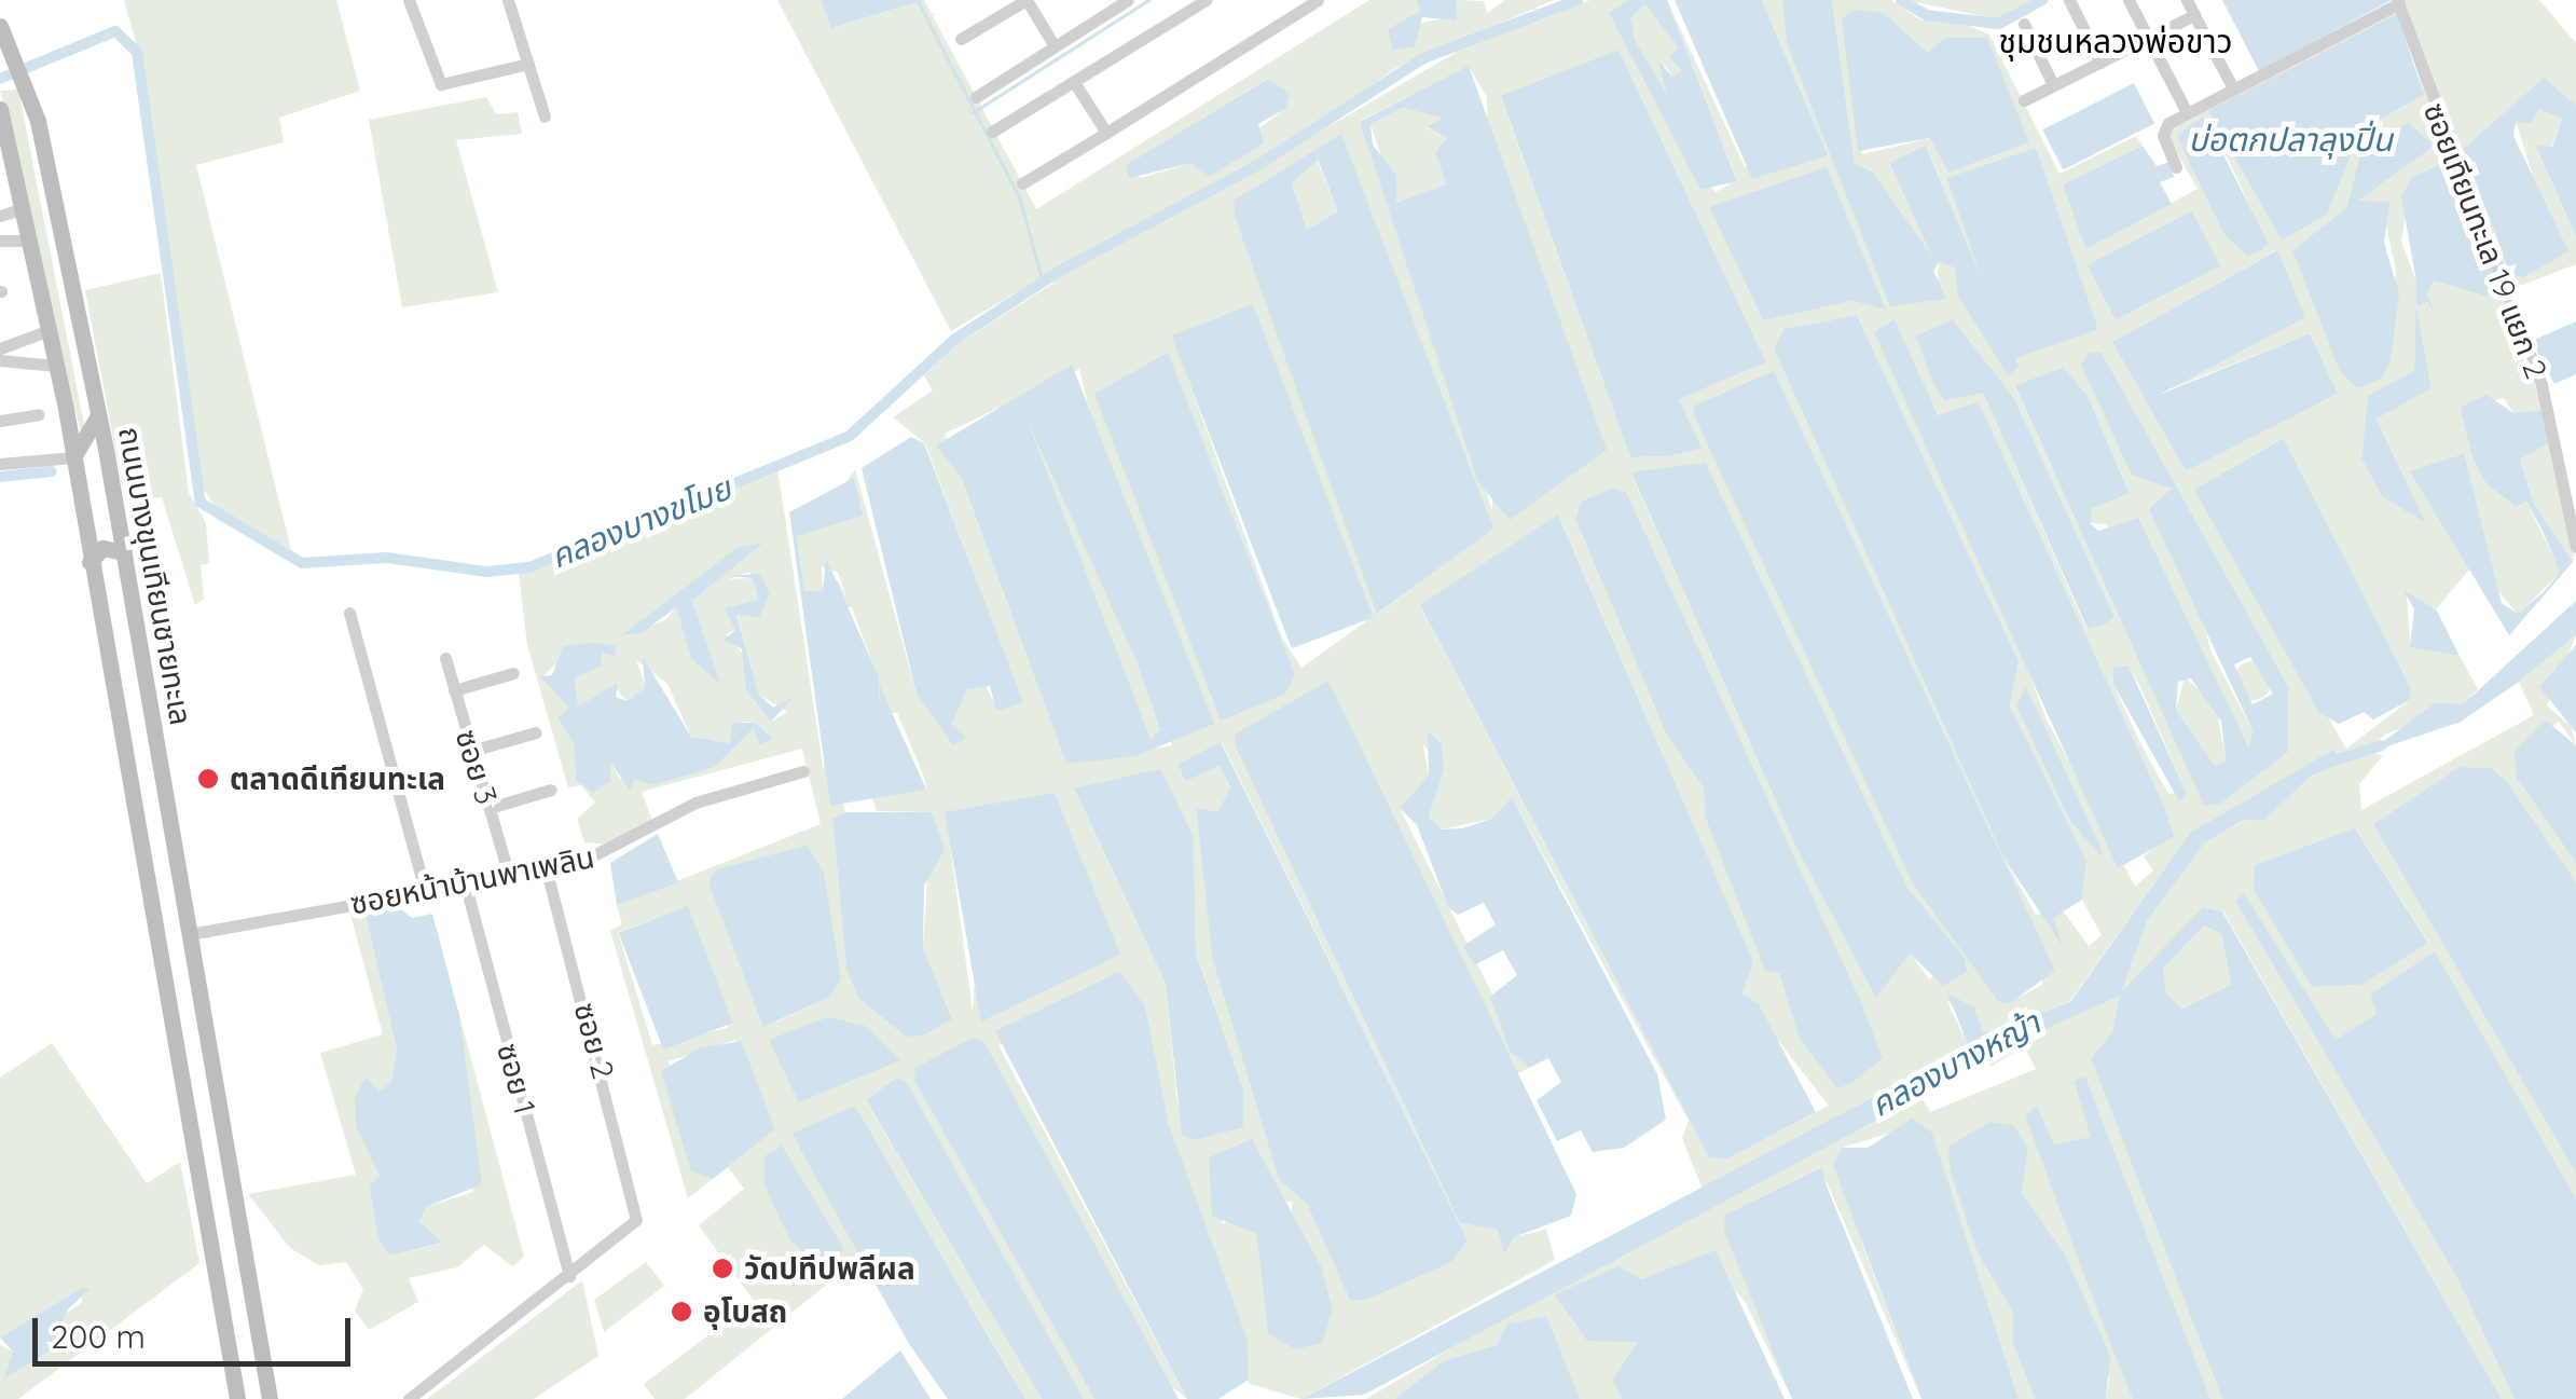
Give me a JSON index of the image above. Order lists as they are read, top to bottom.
{
  "streets": {
    "main road": ["ถนนบางขุนเทียนชายทะเล"],
    "street": [
      "ซอยเทียนทะเล 19 แยก 2",
      "ซอย 3",
      "ซอยหน้าบ้านพาเพลิน",
      "ซอย 2",
      "ซอย 1"
    ]
  },
  "crossings": [
    ["ถนนบางขุนเทียนชายทะเล", "ซอยหน้าบ้านพาเพลิน"],
    ["ซอย 3", "ซอยหน้าบ้านพาเพลิน"],
    ["ซอยหน้าบ้านพาเพลิน", "ซอย 2"],
    ["ซอยหน้าบ้านพาเพลิน", "ซอย 1"],
    ["ซอย 2", "ซอย 1"]
  ],
  "districts": ["ชุมชนหลวงพ่อขาว"],
  "water": ["บ่อตกปลาลุงปิ่น", "คลองบางขโมย", "คลองบางหญ้า"],
  "places": ["ตลาดดีเทียนทะเล", "วัดปทีปพลีผล", "อุโบสถ"],
  "scale_bar": "200 m"
}
